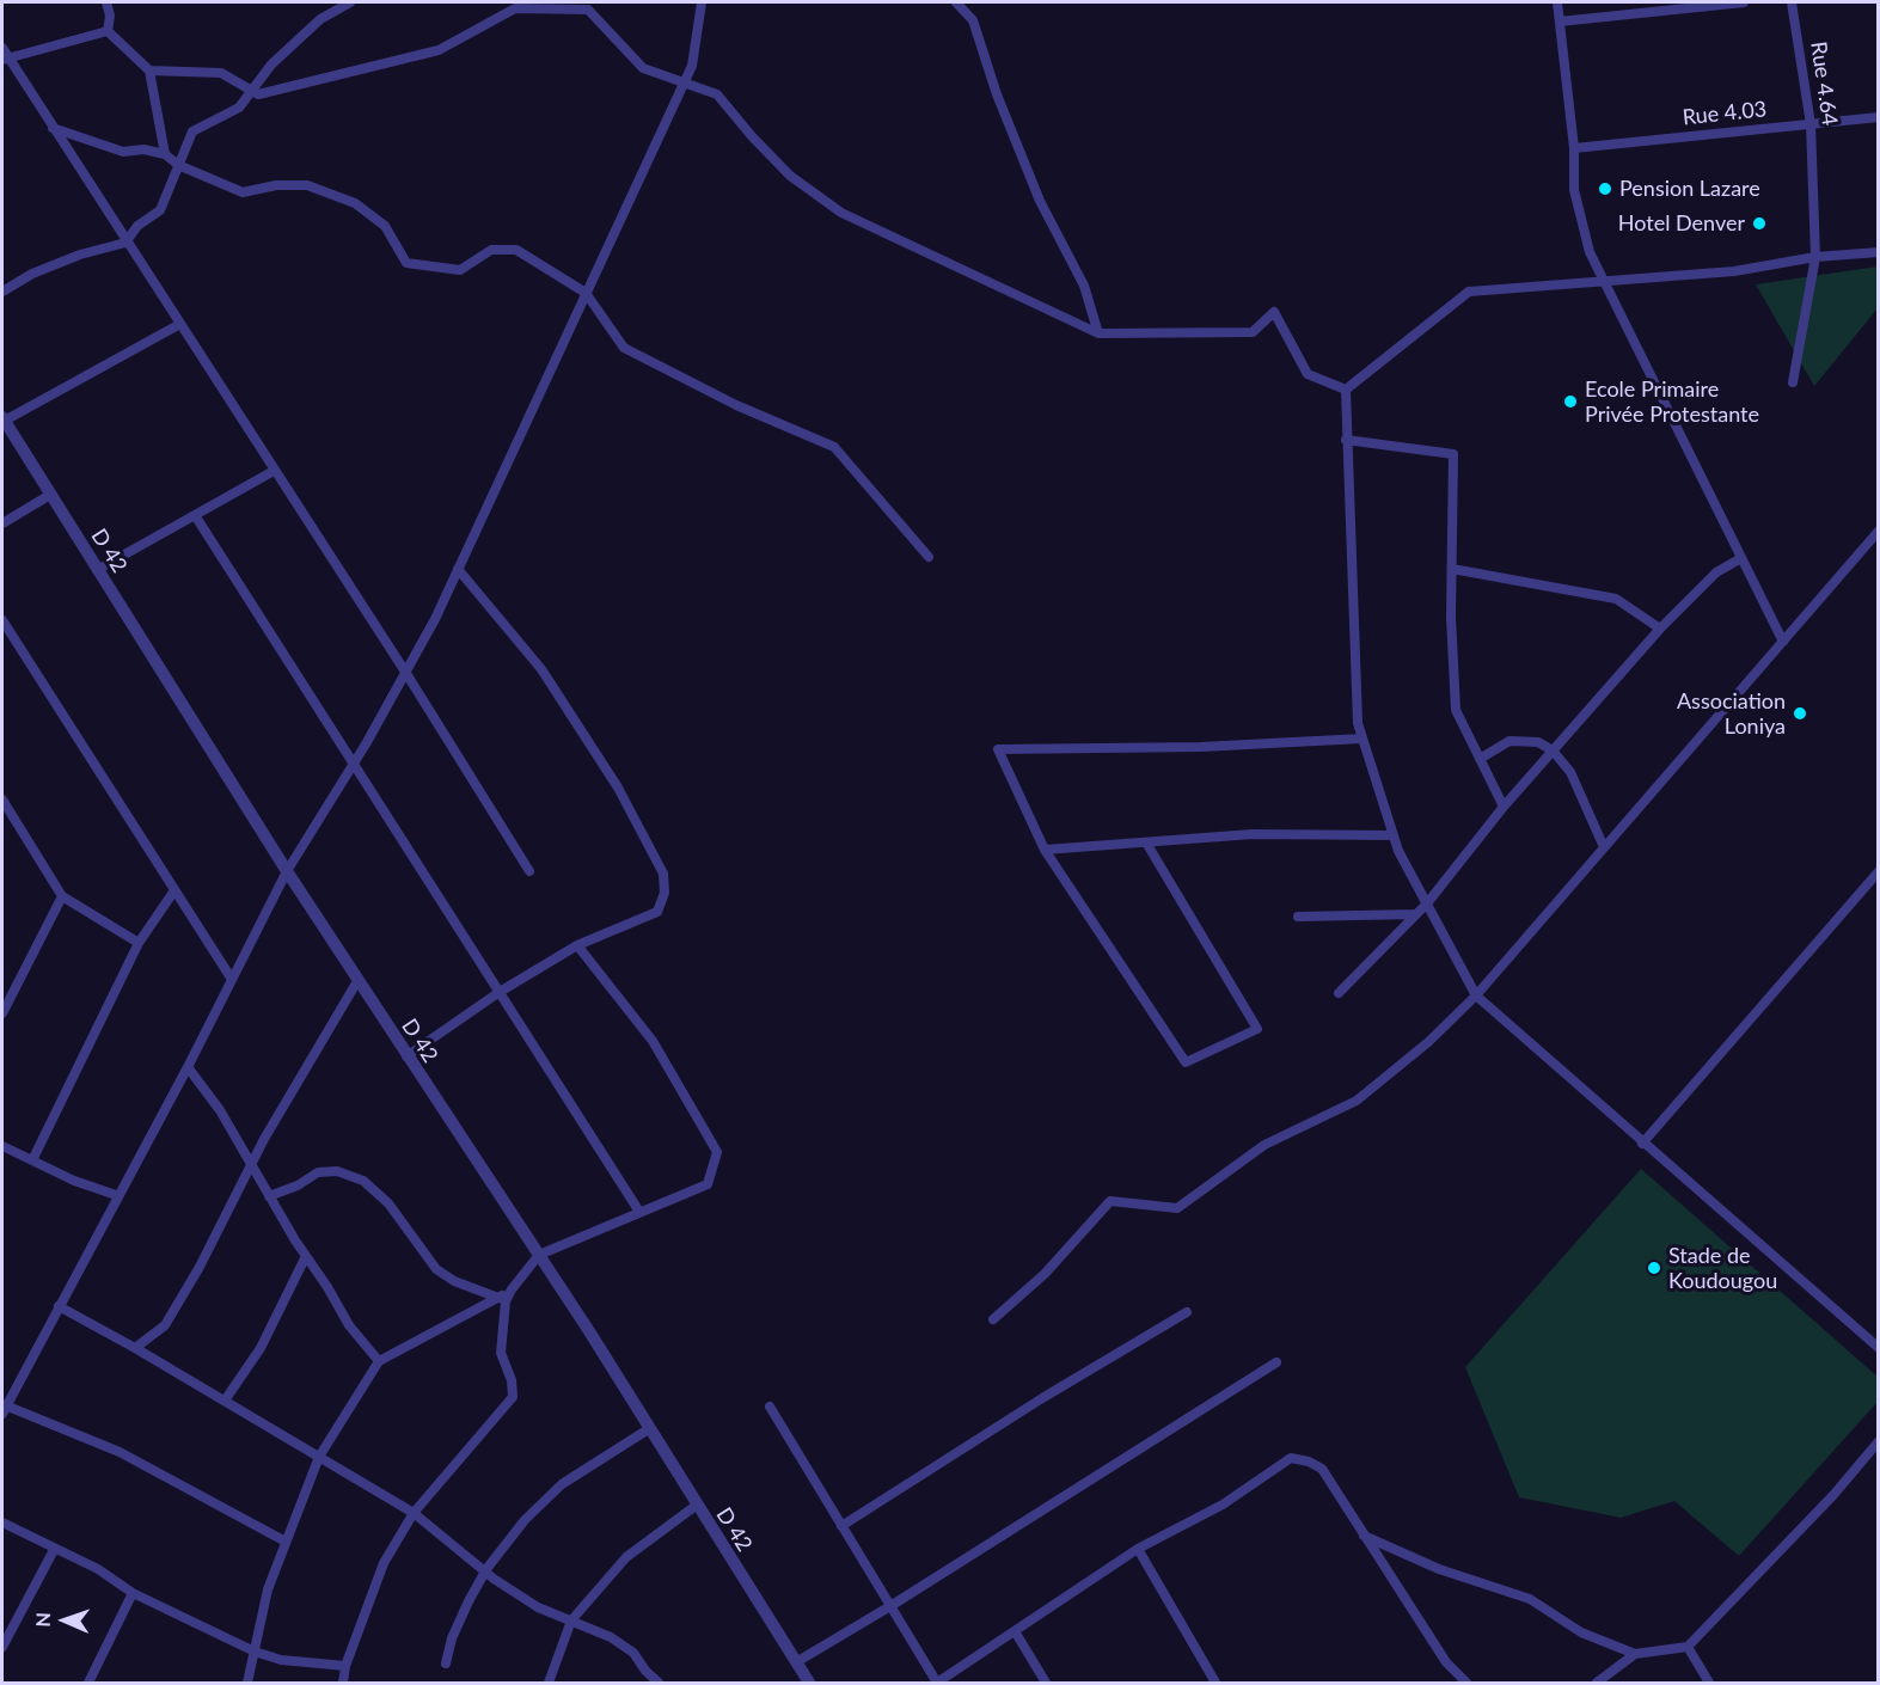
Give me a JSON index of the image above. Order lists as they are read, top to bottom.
{
  "streets": {
    "street": ["Rue 4.64", "Rue 4.03", "D 42"]
  },
  "crossings": [
    ["Rue 4.64", "Rue 4.03"]
  ],
  "places": [
    "Pension Lazare",
    "Hotel Denver",
    "Ecole Primaire Privée Protestante",
    "Association Loniya",
    "Stade de Koudougou"
  ],
  "north": "left"
}
